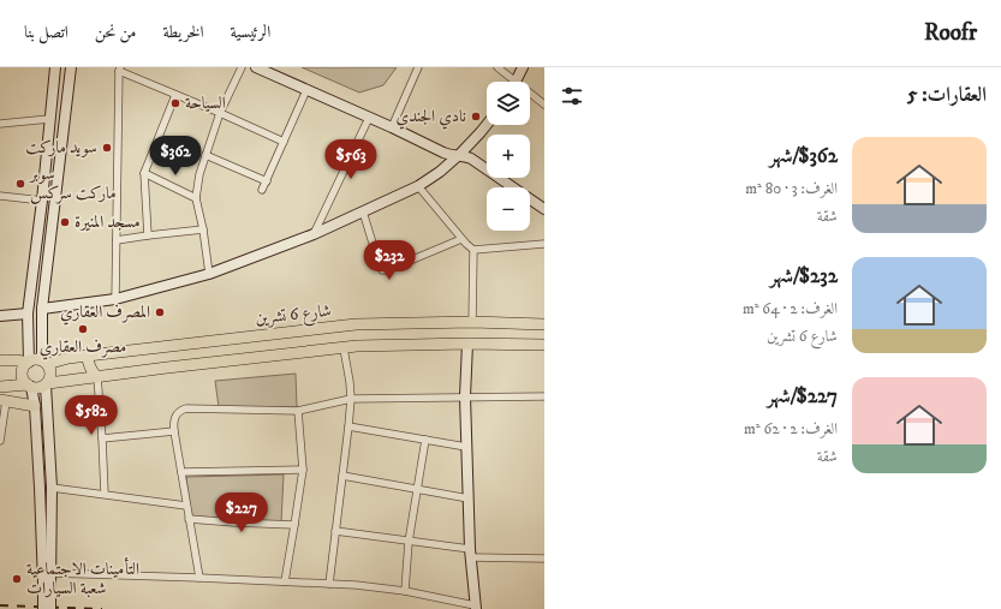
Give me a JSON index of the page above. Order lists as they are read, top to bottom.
{
  "streets": {
    "main road": ["شارع 6 تشرين"]
  },
  "places": [
    "السياحة",
    "نادي الجندي",
    "سويد ماركت",
    "سوبر ماركت سركس",
    "مسجد المنيرة",
    "المصرف العقاري",
    "مصرف العقاري",
    "التأمينات الاجتماعية شعبة السيارات"
  ],
  "page": {
    "header": "Roofr",
    "nav": [
      "الرئيسية",
      "الخريطة",
      "من نحن",
      "اتصل بنا"
    ],
    "heading": "العقارات: 5",
    "map_buttons": ["+", "−"],
    "list": [
      {
        "name": "$362/شهر",
        "note": "الغرف: 3 · 80 m² · شقة"
      },
      {
        "name": "$232/شهر",
        "note": "الغرف: 2 · 64 m² · شارع 6 تشرين"
      },
      {
        "name": "$227/شهر",
        "note": "الغرف: 2 · 62 m² · شقة"
      }
    ],
    "price": [
      "$362",
      "$563",
      "$232",
      "$582",
      "$227"
    ]
  }
}
